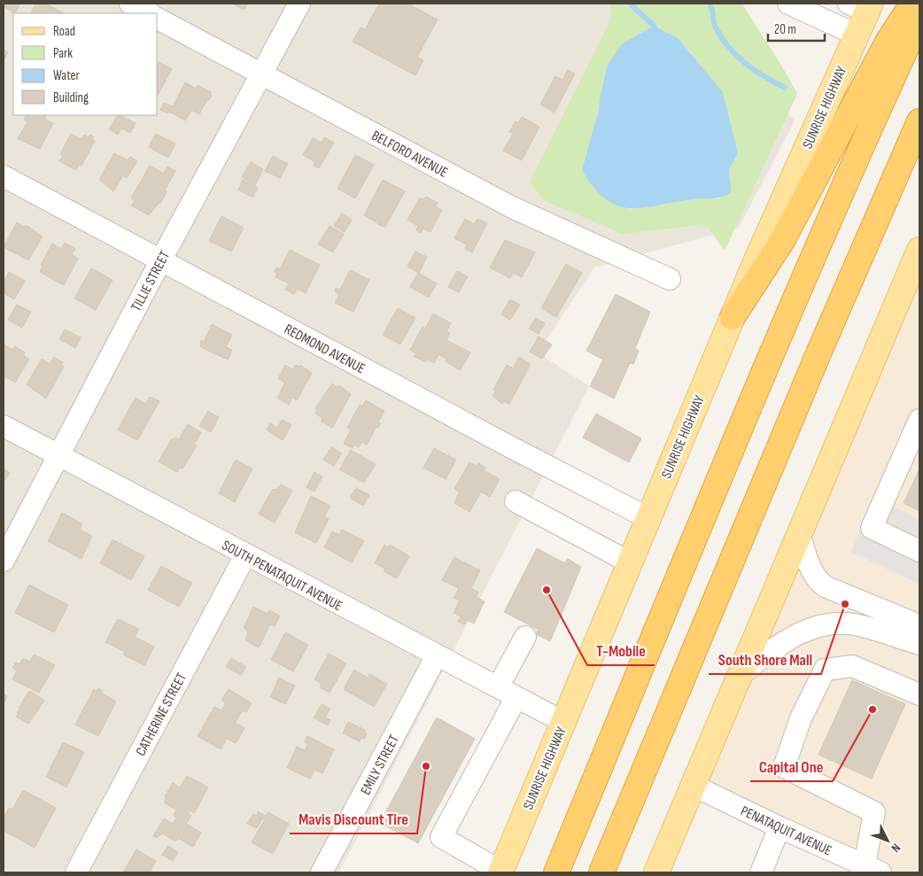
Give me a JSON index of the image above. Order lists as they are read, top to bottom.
{
  "streets": {
    "main road": ["SUNRISE HIGHWAY"],
    "street": [
      "BELFORD AVENUE",
      "TILLIE STREET",
      "REDMOND AVENUE",
      "SOUTH PENATAQUIT AVENUE",
      "CATHERINE STREET",
      "EMILY STREET",
      "PENATAQUIT AVENUE"
    ]
  },
  "crossings": [
    ["SUNRISE HIGHWAY", "REDMOND AVENUE"],
    ["SUNRISE HIGHWAY", "SOUTH PENATAQUIT AVENUE"],
    ["BELFORD AVENUE", "TILLIE STREET"],
    ["TILLIE STREET", "REDMOND AVENUE"],
    ["TILLIE STREET", "SOUTH PENATAQUIT AVENUE"],
    ["SOUTH PENATAQUIT AVENUE", "CATHERINE STREET"],
    ["SOUTH PENATAQUIT AVENUE", "EMILY STREET"]
  ],
  "places": [
    "T-Mobile",
    "South Shore Mall",
    "Capital One",
    "Mavis Discount Tire"
  ],
  "legend": [
    "Road",
    "Park",
    "Water",
    "Building"
  ],
  "scale_bar": "20 m",
  "north": "bottom right"
}
